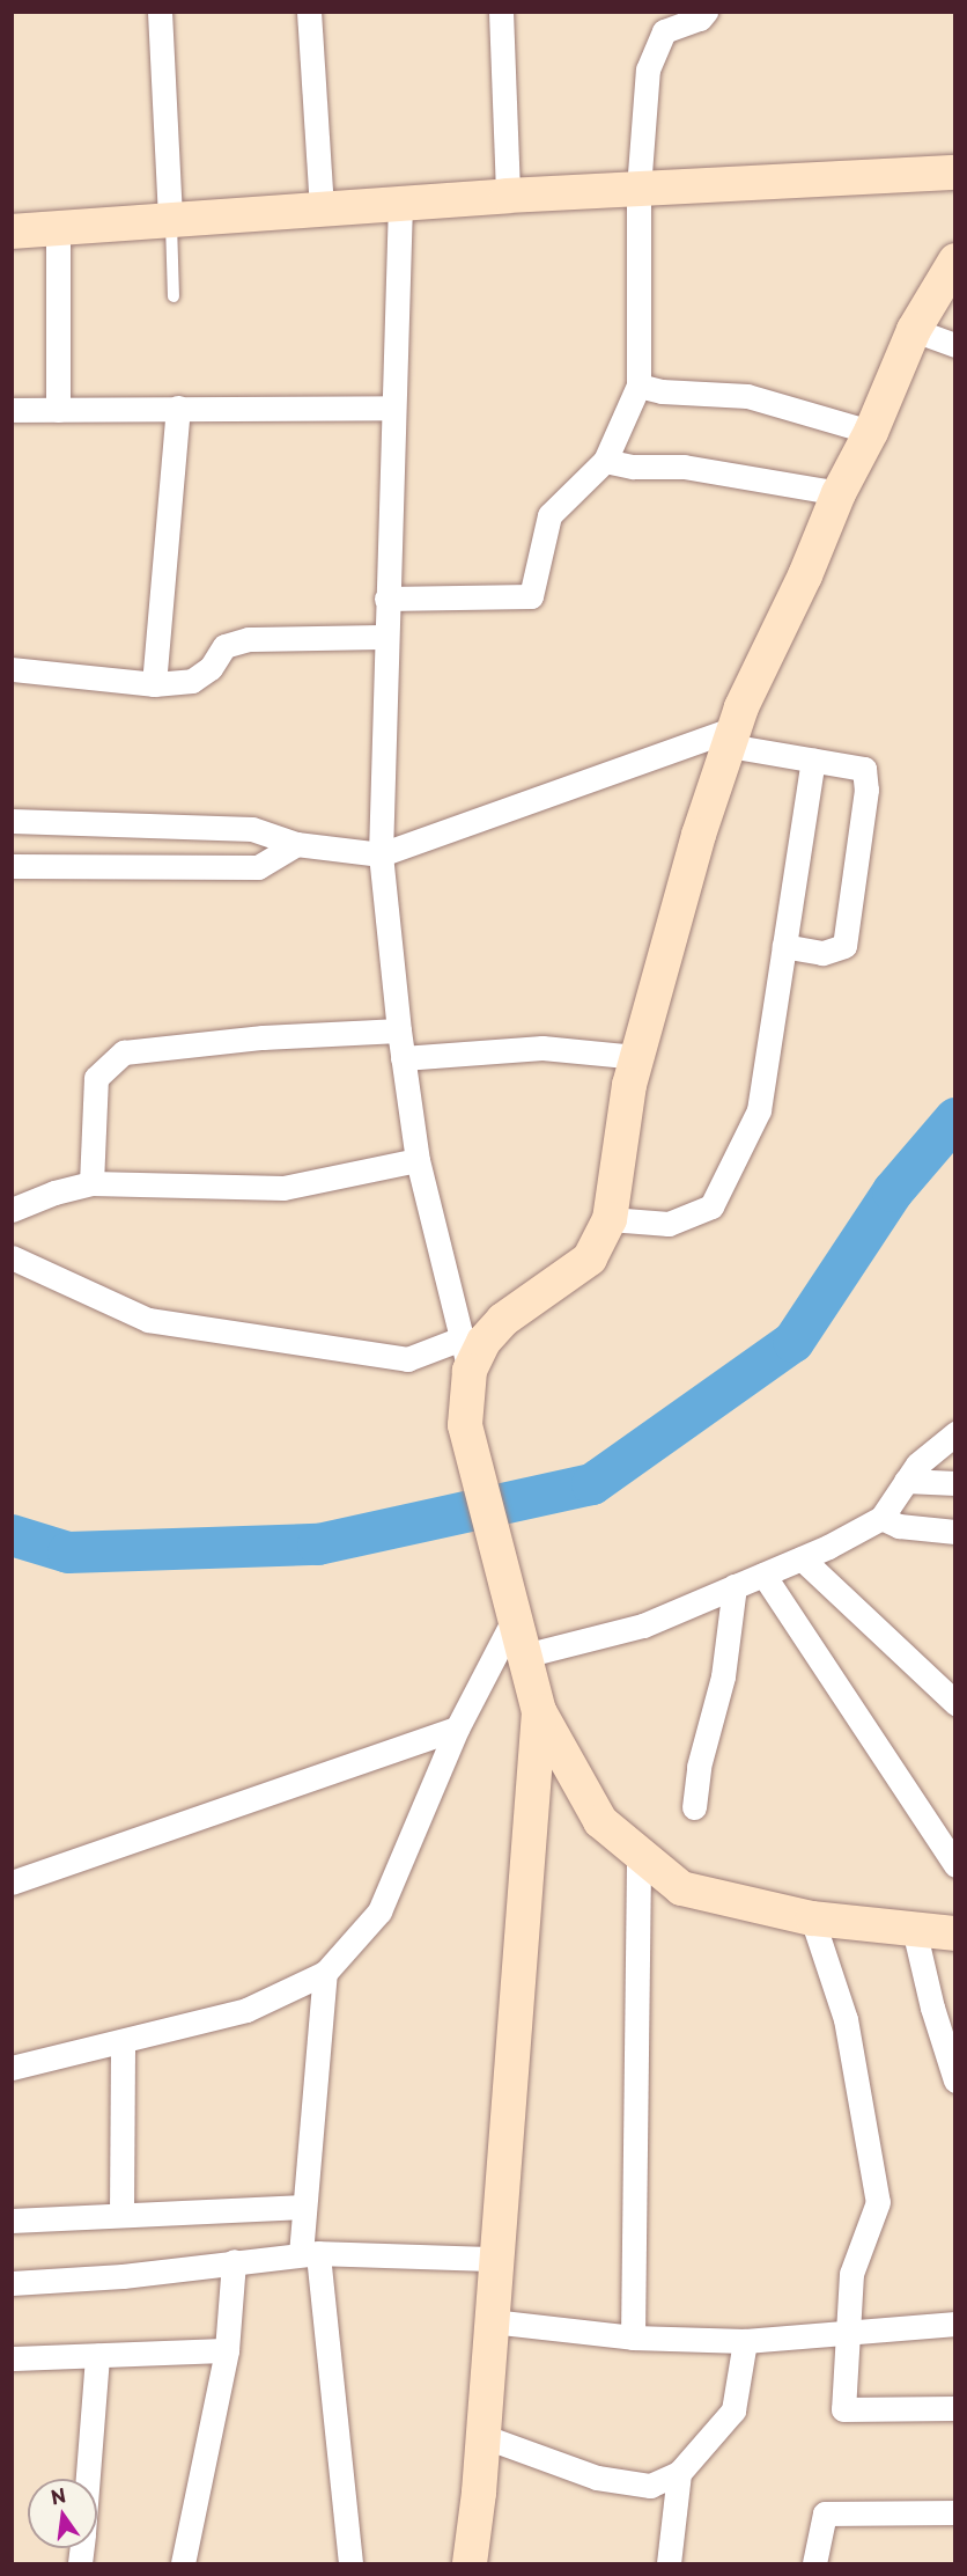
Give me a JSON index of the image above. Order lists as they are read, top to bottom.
{
  "north": "top"
}
